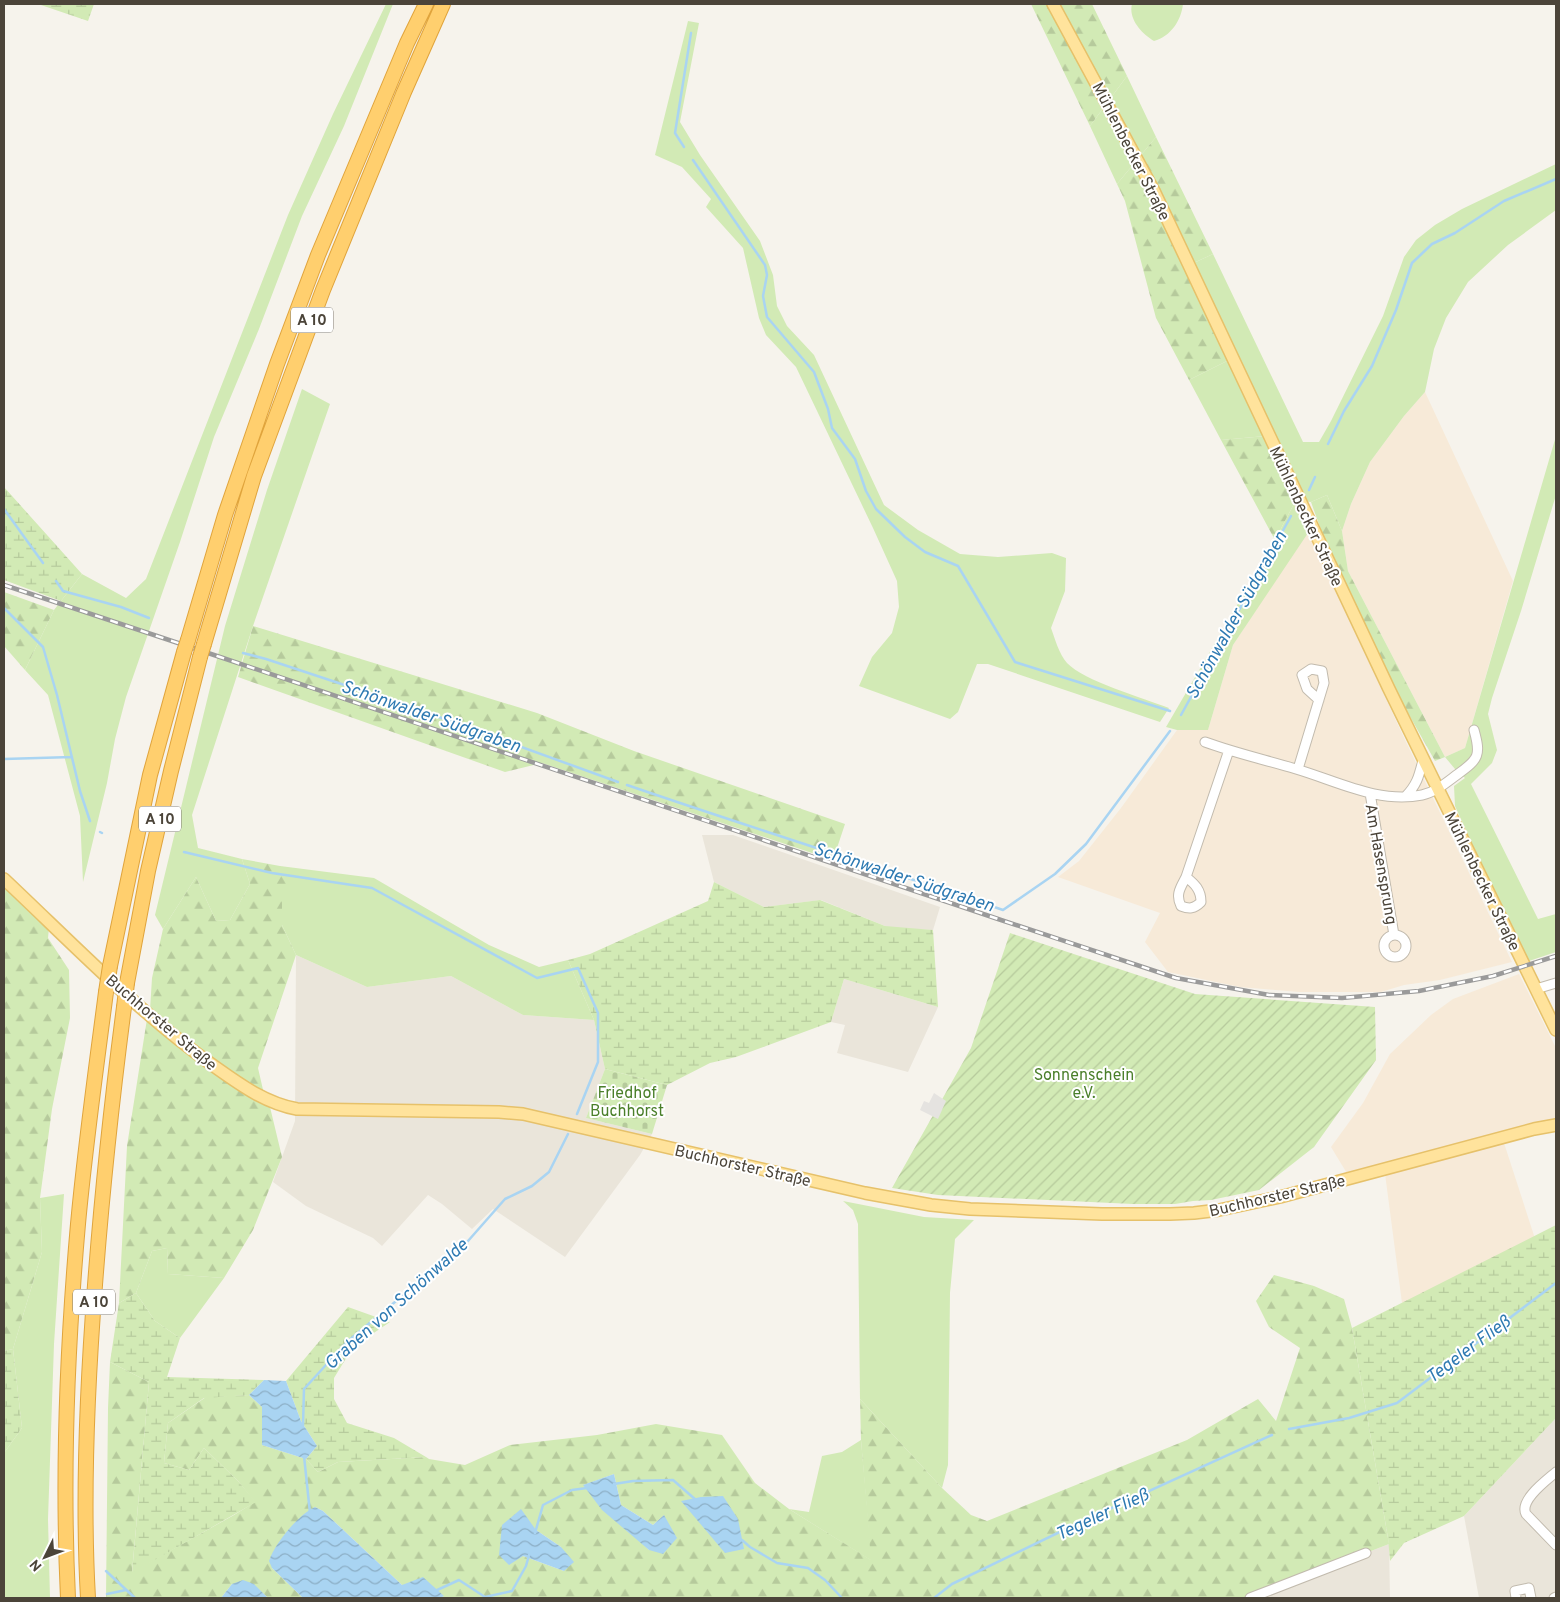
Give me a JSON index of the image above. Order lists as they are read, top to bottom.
{
  "streets": {
    "highway": ["A 10"],
    "main road": ["Mühlenbecker Straße", "Buchhorster Straße"],
    "street": ["Am Hasensprung"]
  },
  "crossings": [
    ["Mühlenbecker Straße", "Am Hasensprung"]
  ],
  "water": ["Schönwalder Südgraben", "Graben von Schönwalde", "Tegeler Fließ"],
  "parks": ["Sonnenschein e.V.", "Friedhof Buchhorst"],
  "north": "bottom left"
}
